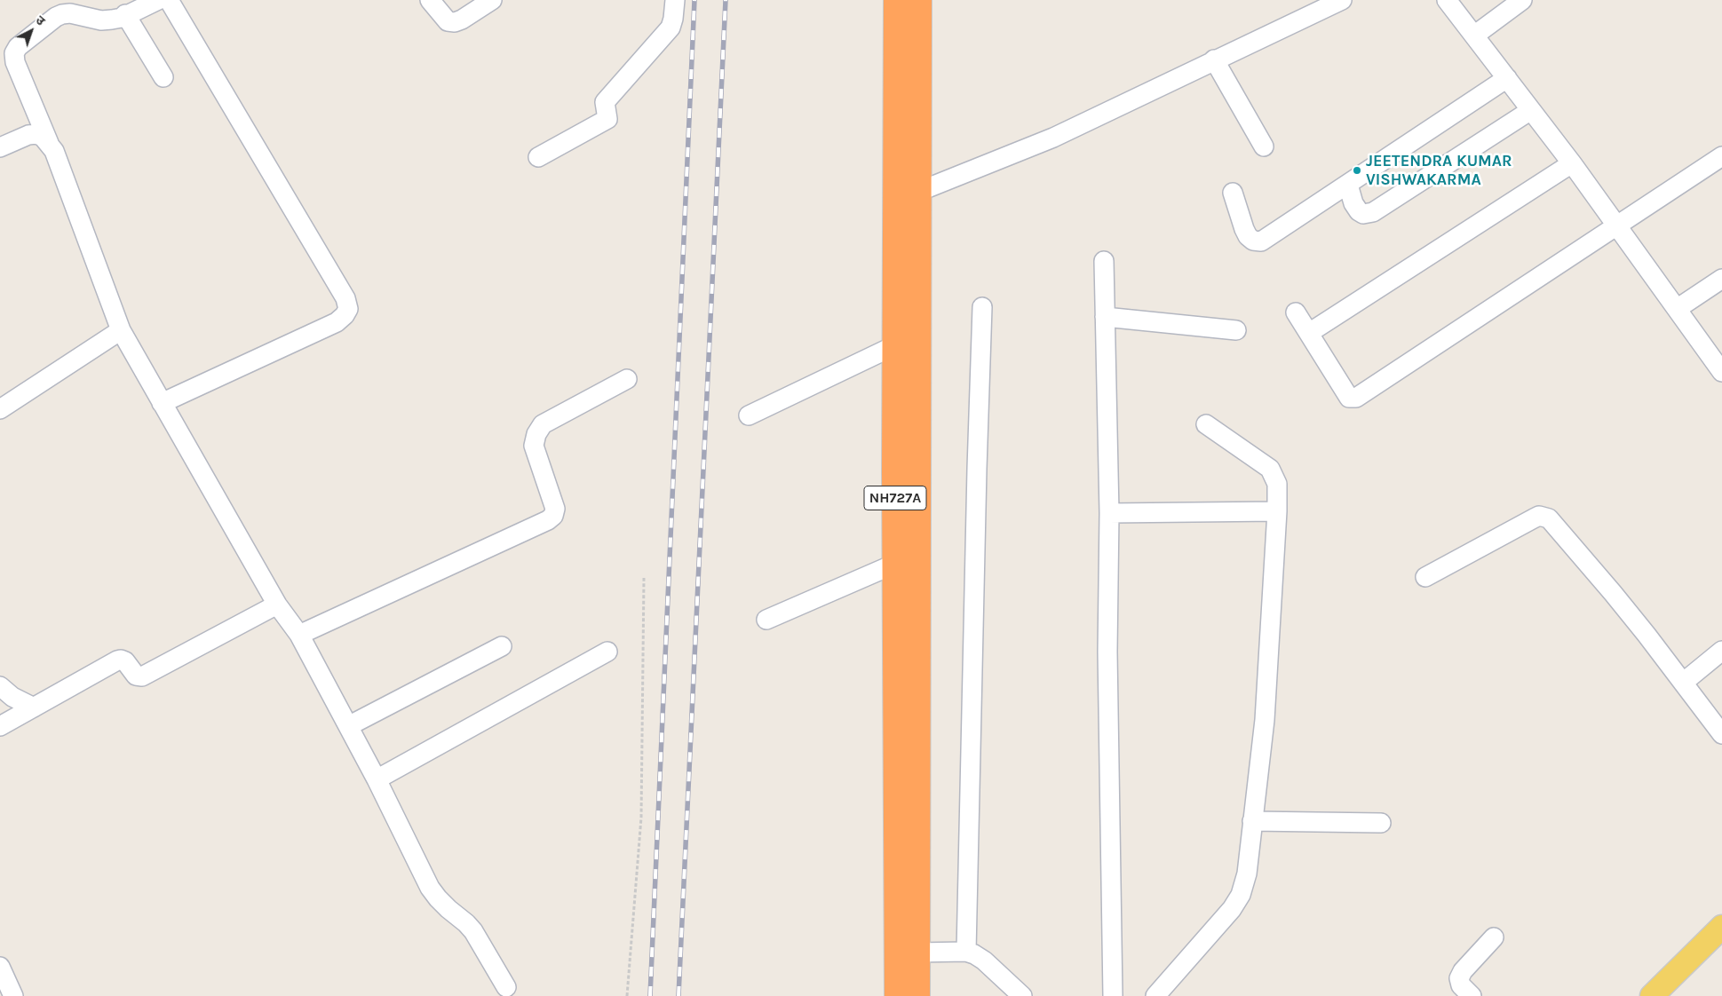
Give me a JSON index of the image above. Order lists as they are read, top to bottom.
{
  "streets": {
    "highway": ["NH727A"]
  },
  "places": ["JEETENDRA KUMAR VISHWAKARMA"],
  "north": "top right"
}
